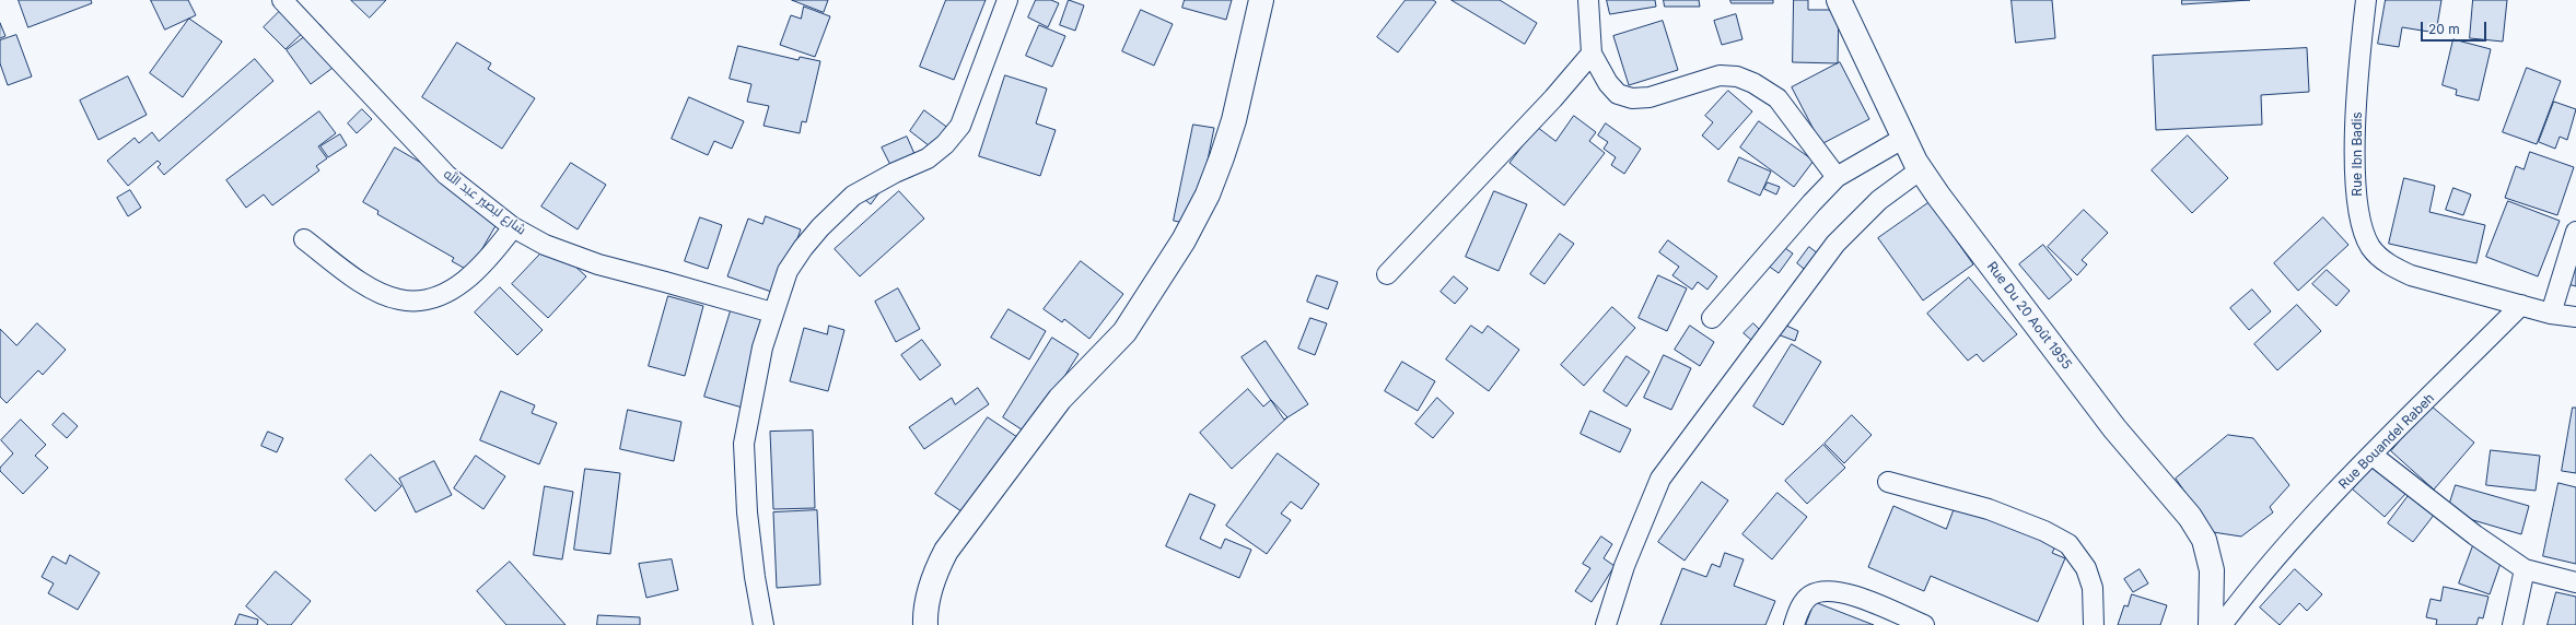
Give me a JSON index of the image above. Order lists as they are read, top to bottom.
{
  "streets": {
    "main road": ["Rue Du 20 Août 1955"],
    "street": ["Rue Ibn Badis", "شارع لبصير عبد الله", "Rue Bouandel Rabeh"]
  },
  "crossings": [
    ["Rue Ibn Badis", "Rue Bouandel Rabeh"]
  ],
  "scale_bar": "20 m"
}
